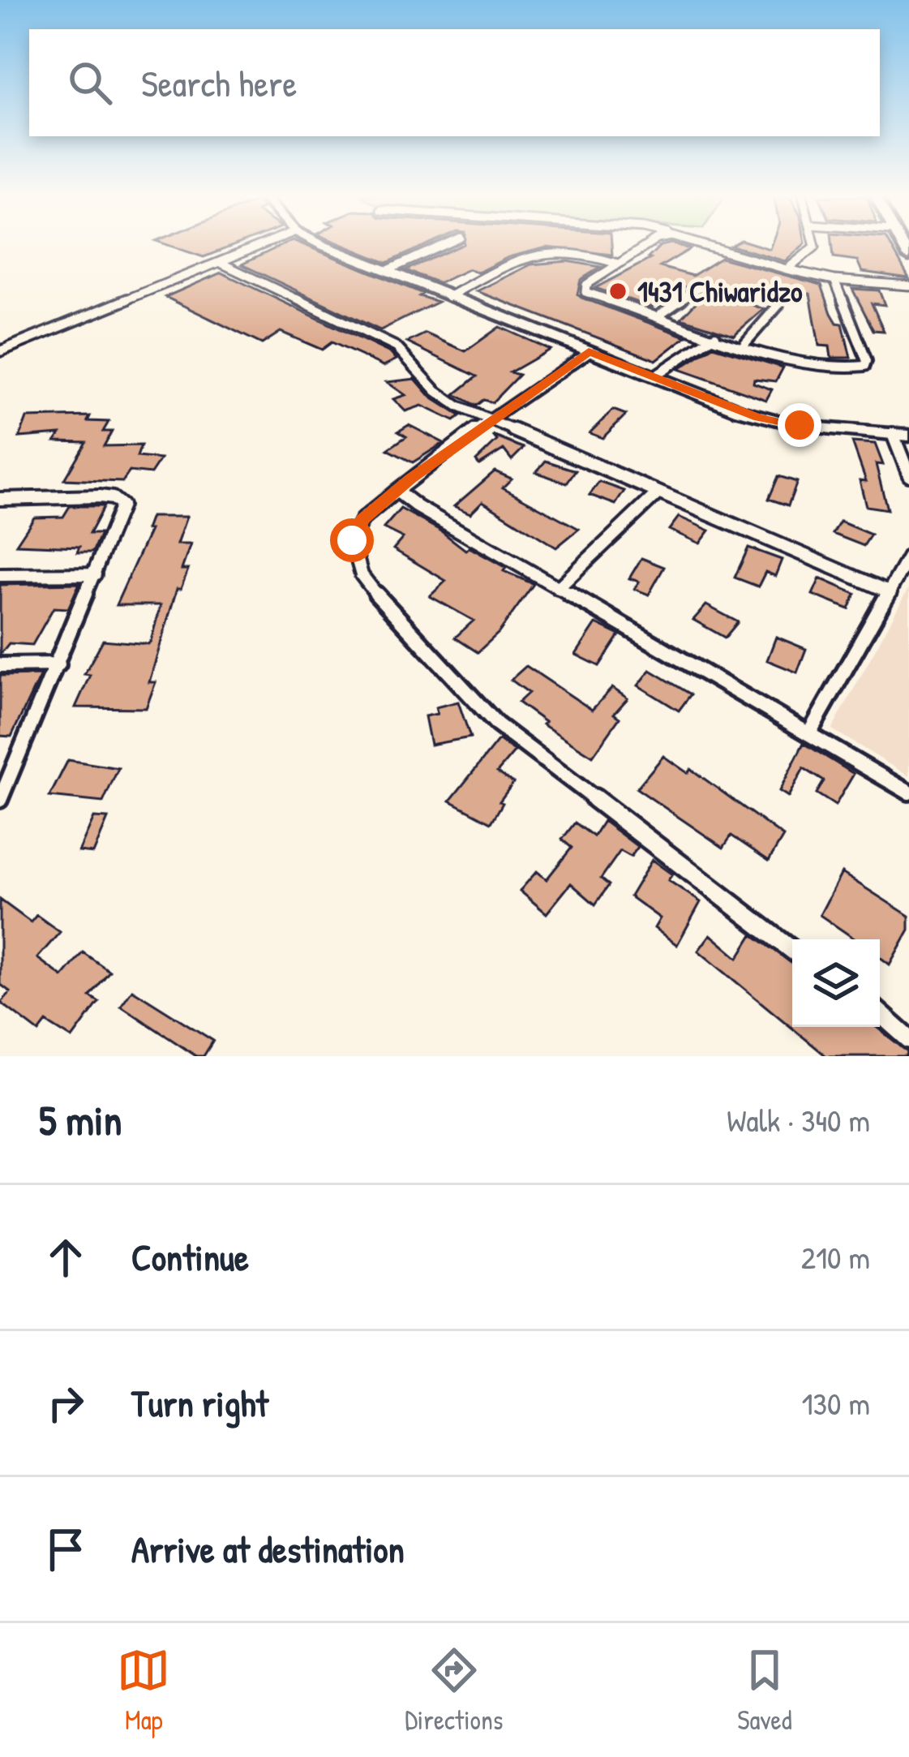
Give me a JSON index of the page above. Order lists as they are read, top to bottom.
{
  "places": ["1431 Chiwaridzo"],
  "page": {
    "search": "Search here",
    "heading": ["5 min", "Walk · 340 m"],
    "list": [
      ["Continue", "210 m"],
      ["Turn right", "130 m"],
      "Arrive at destination"
    ],
    "nav": ["Map", "Directions", "Saved"]
  }
}
